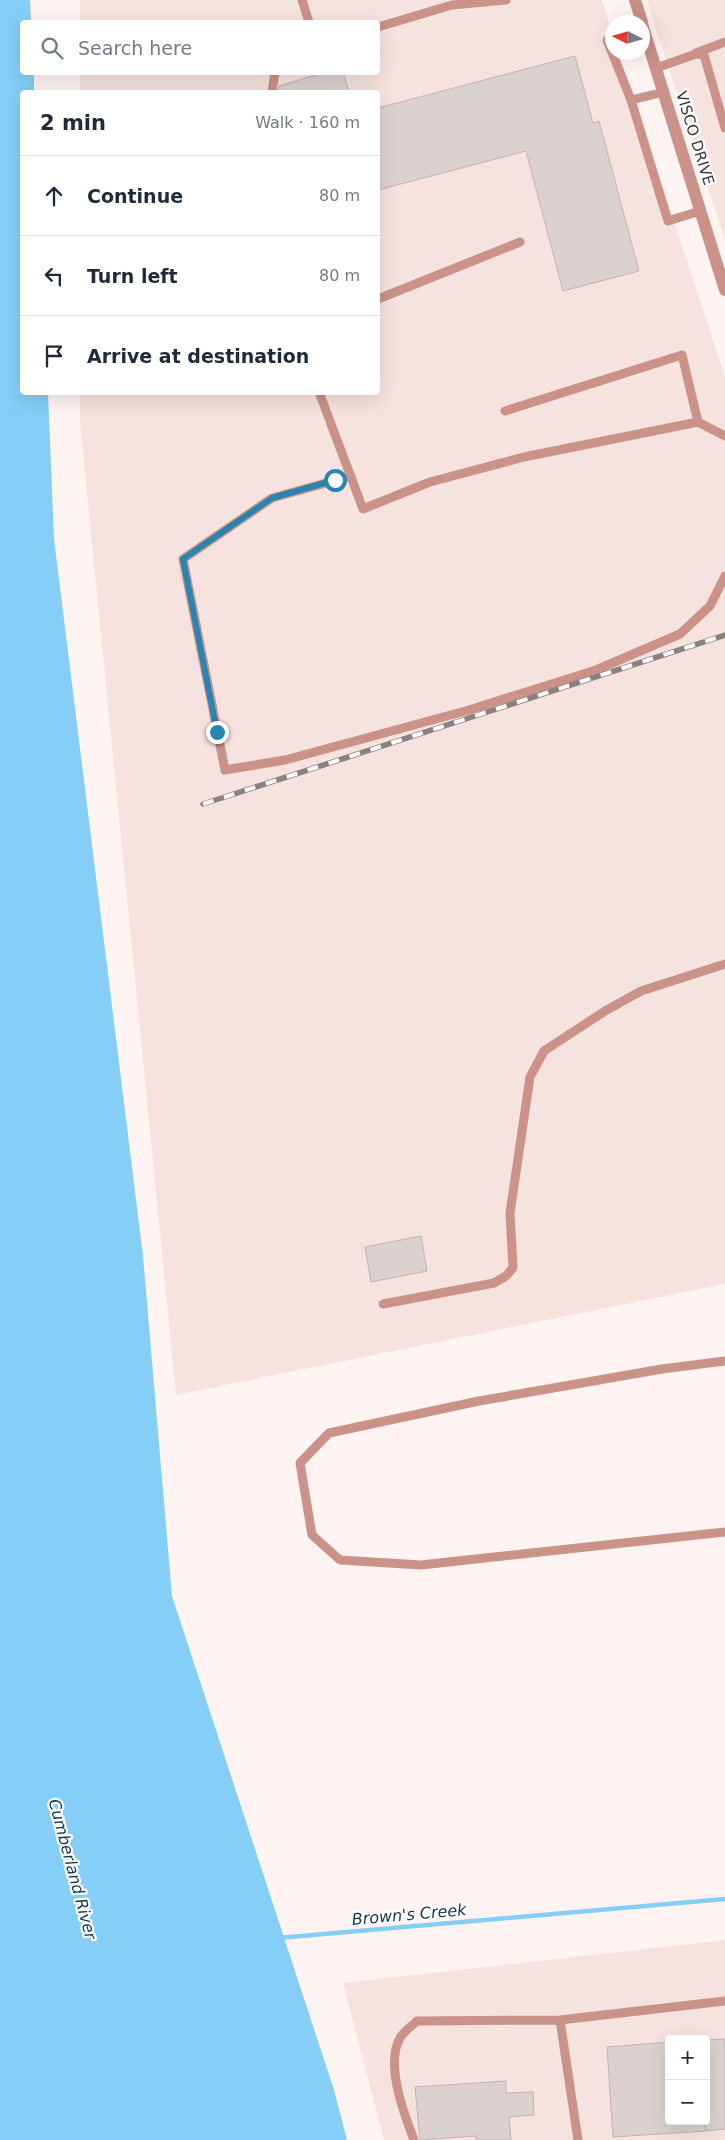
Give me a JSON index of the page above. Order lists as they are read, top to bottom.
{
  "streets": {
    "street": ["VISCO DRIVE"]
  },
  "water": ["Cumberland River", "Brown's Creek"],
  "north": "left",
  "page": {
    "search": "Search here",
    "heading": ["2 min", "Walk · 160 m"],
    "list": [
      ["Continue", "80 m"],
      ["Turn left", "80 m"],
      "Arrive at destination"
    ],
    "map_buttons": ["+", "−"]
  }
}
